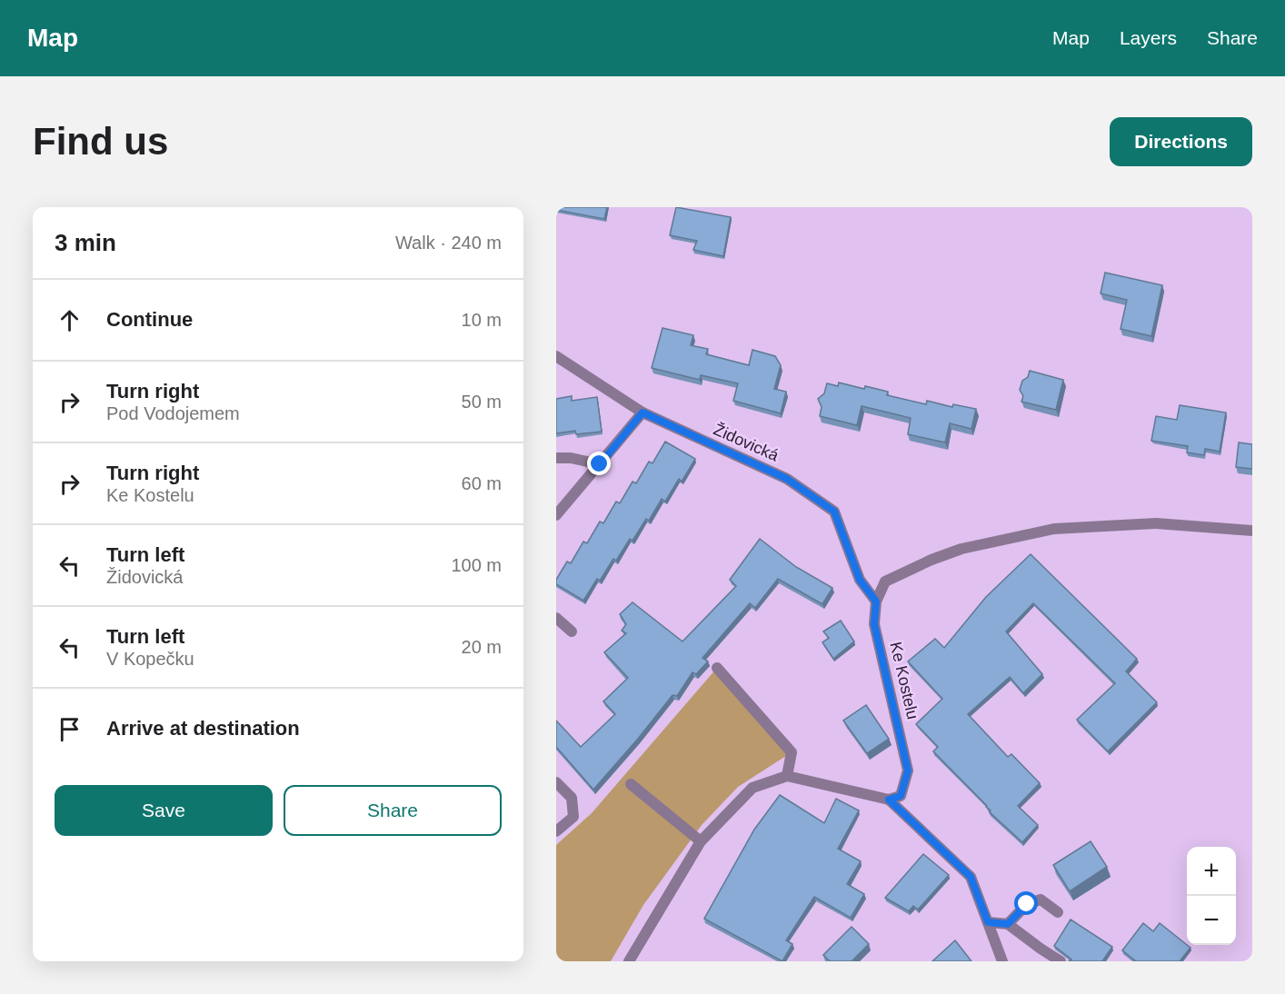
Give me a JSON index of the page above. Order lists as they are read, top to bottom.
{
  "streets": {
    "street": ["Židovická", "Ke Kostelu"]
  },
  "crossings": [
    ["Židovická", "Ke Kostelu"]
  ],
  "page": {
    "header": "Map",
    "nav": ["Map", "Layers", "Share"],
    "buttons": [
      "Directions",
      ["Save", "Share"]
    ],
    "title": "Find us",
    "heading": ["3 min", "Walk · 240 m"],
    "list": [
      ["Continue", "10 m"],
      ["Turn right", "Pod Vodojemem", "50 m"],
      ["Turn right", "Ke Kostelu", "60 m"],
      ["Turn left", "Židovická", "100 m"],
      ["Turn left", "V Kopečku", "20 m"],
      "Arrive at destination"
    ],
    "map_buttons": ["+", "−"]
  }
}
